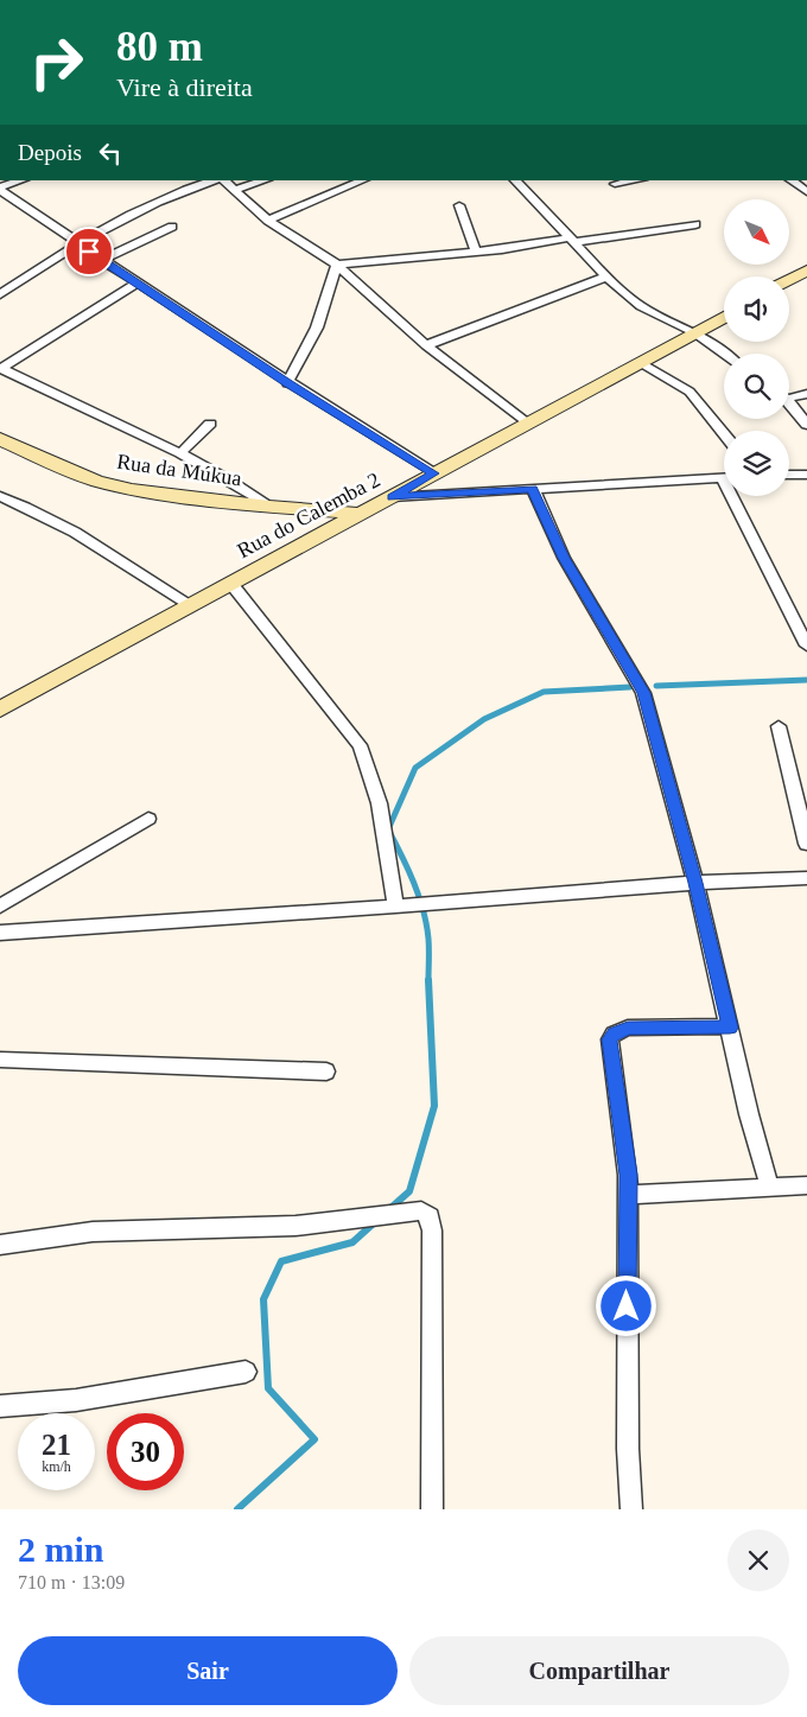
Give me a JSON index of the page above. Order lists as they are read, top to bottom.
{
  "streets": {
    "main road": ["Rua da Múkua", "Rua do Calemba 2"]
  },
  "crossings": [
    ["Rua da Múkua", "Rua do Calemba 2"]
  ],
  "north": "bottom right",
  "page": {
    "turn": ["80 m", "Vire à direita"],
    "then": "Depois",
    "speed": "21 km/h",
    "limit": "30",
    "heading": ["2 min", "710 m · 13:09"],
    "buttons": ["Sair", "Compartilhar"]
  }
}
